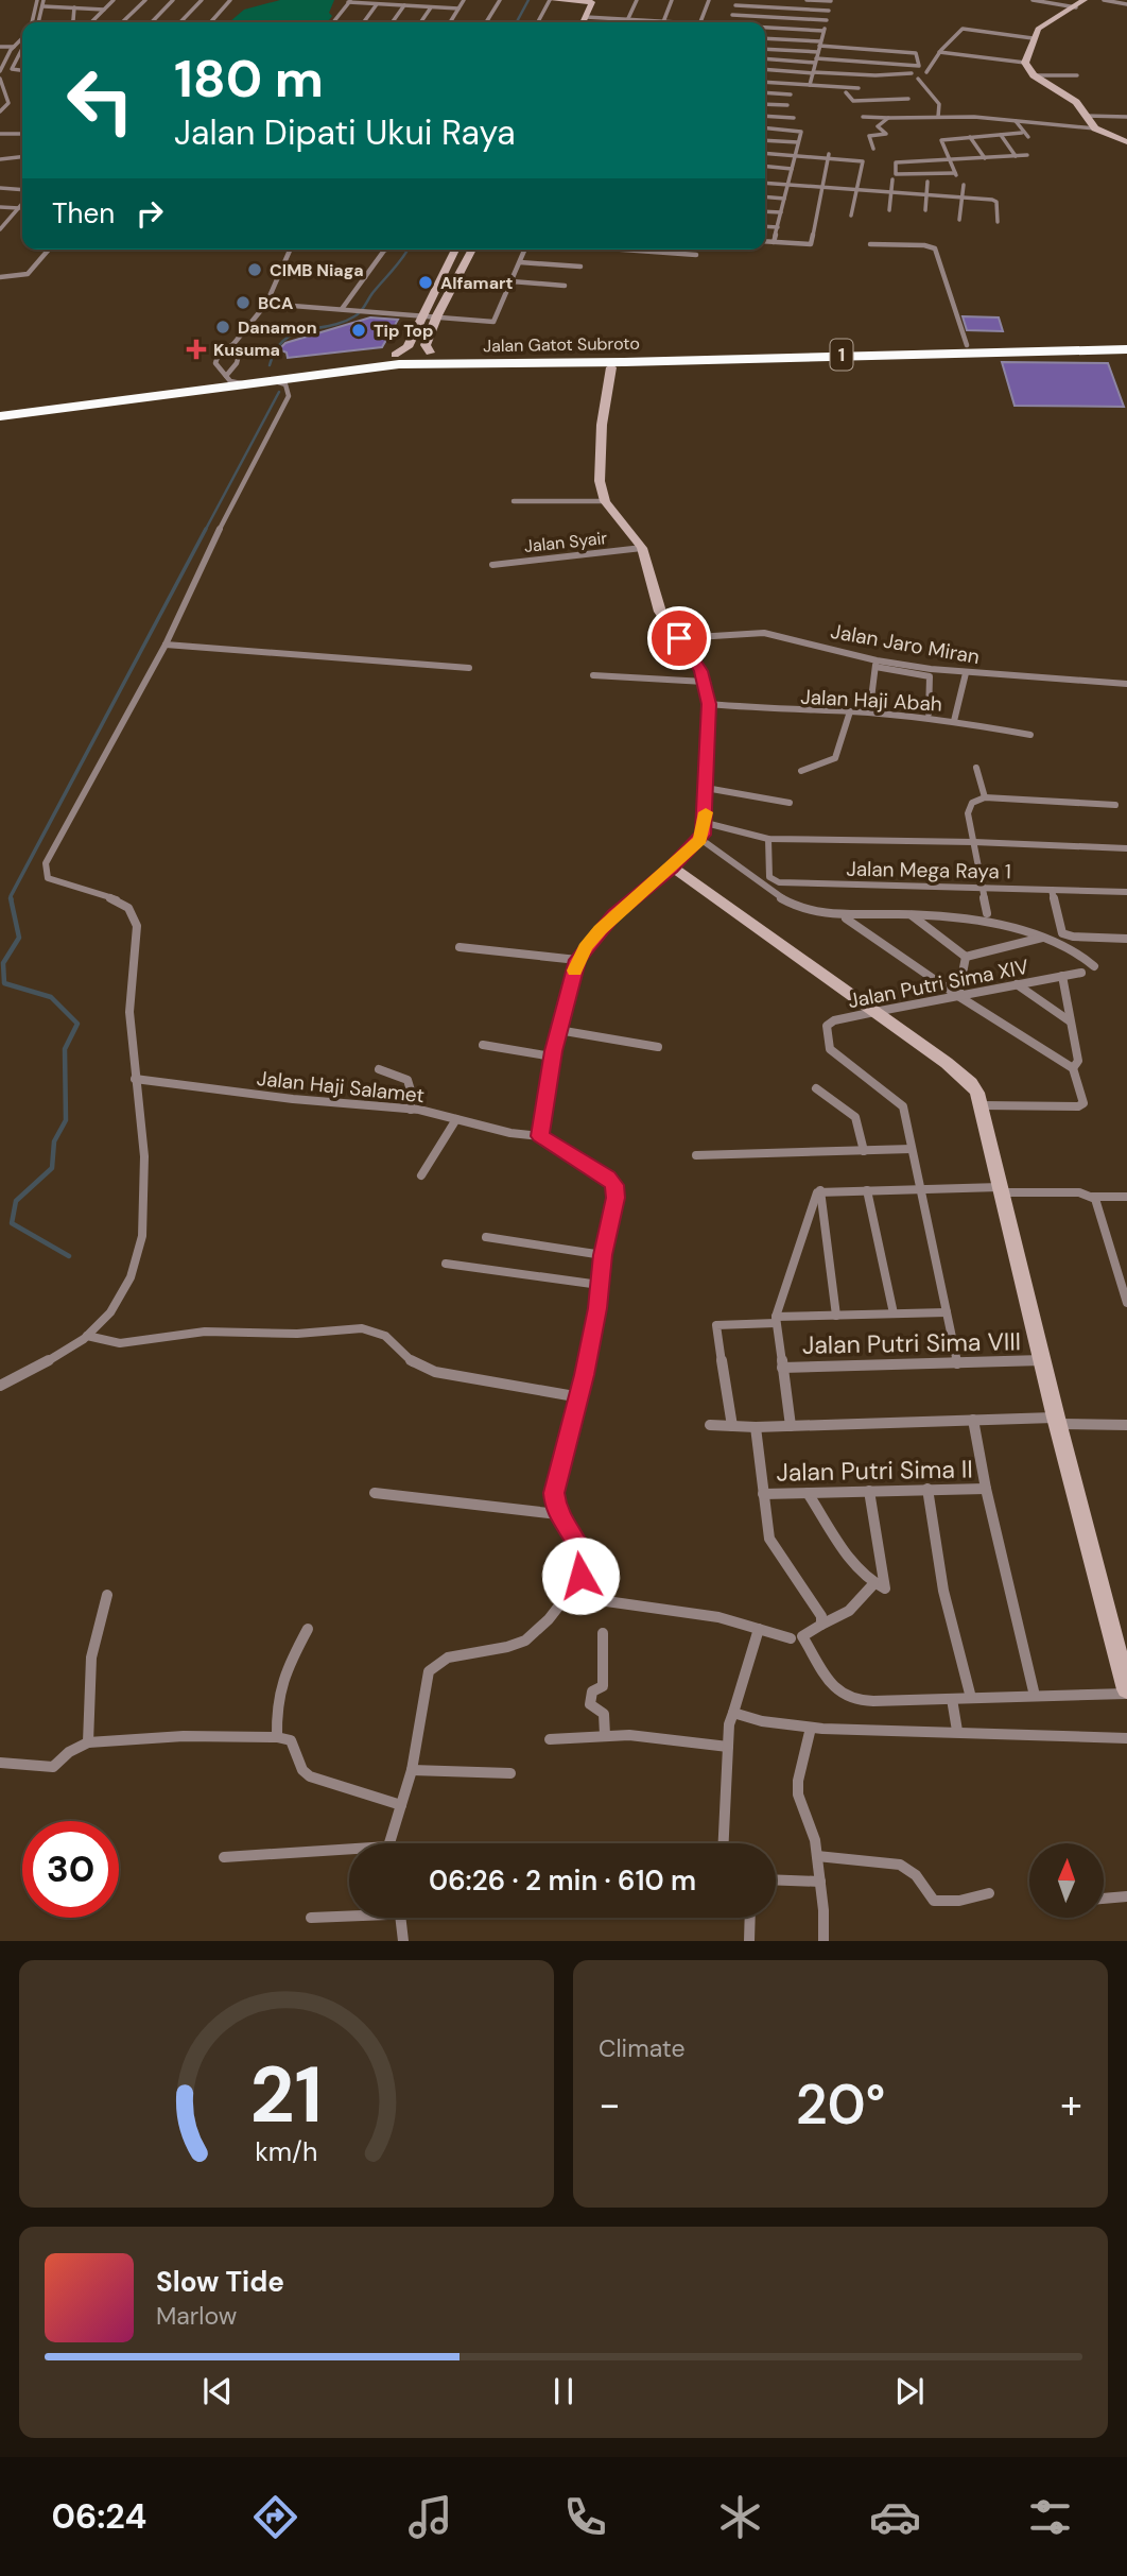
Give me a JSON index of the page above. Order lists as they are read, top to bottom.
{
  "streets": {
    "highway": ["Jalan Gatot Subroto", "1"],
    "street": [
      "Jalan Syair",
      "Jalan Jaro Miran",
      "Jalan Haji Abah",
      "Jalan Mega Raya 1",
      "Jalan Putri Sima XIV",
      "Jalan Haji Salamet",
      "Jalan Putri Sima VIII",
      "Jalan Putri Sima II"
    ]
  },
  "crossings": [
    ["Jalan Putri Sima XIV", "Jalan Putri Sima VIII"]
  ],
  "places": {
    "other": [
      "CIMB Niaga",
      "Alfamart",
      "BCA",
      "Danamon",
      "Tip Top"
    ],
    "health": ["Kusuma"]
  },
  "north": "top",
  "page": {
    "turn": ["180 m", "Jalan Dipati Ukui Raya"],
    "then": "Then",
    "limit": "30",
    "trip": "06:26 · 2 min · 610 m",
    "tile": "Climate",
    "heat": ["−", "20°", "+"],
    "song": ["Slow Tide", "Marlow"],
    "tabs": "06:24",
    "gauge": ["21", "km/h"]
  }
}
